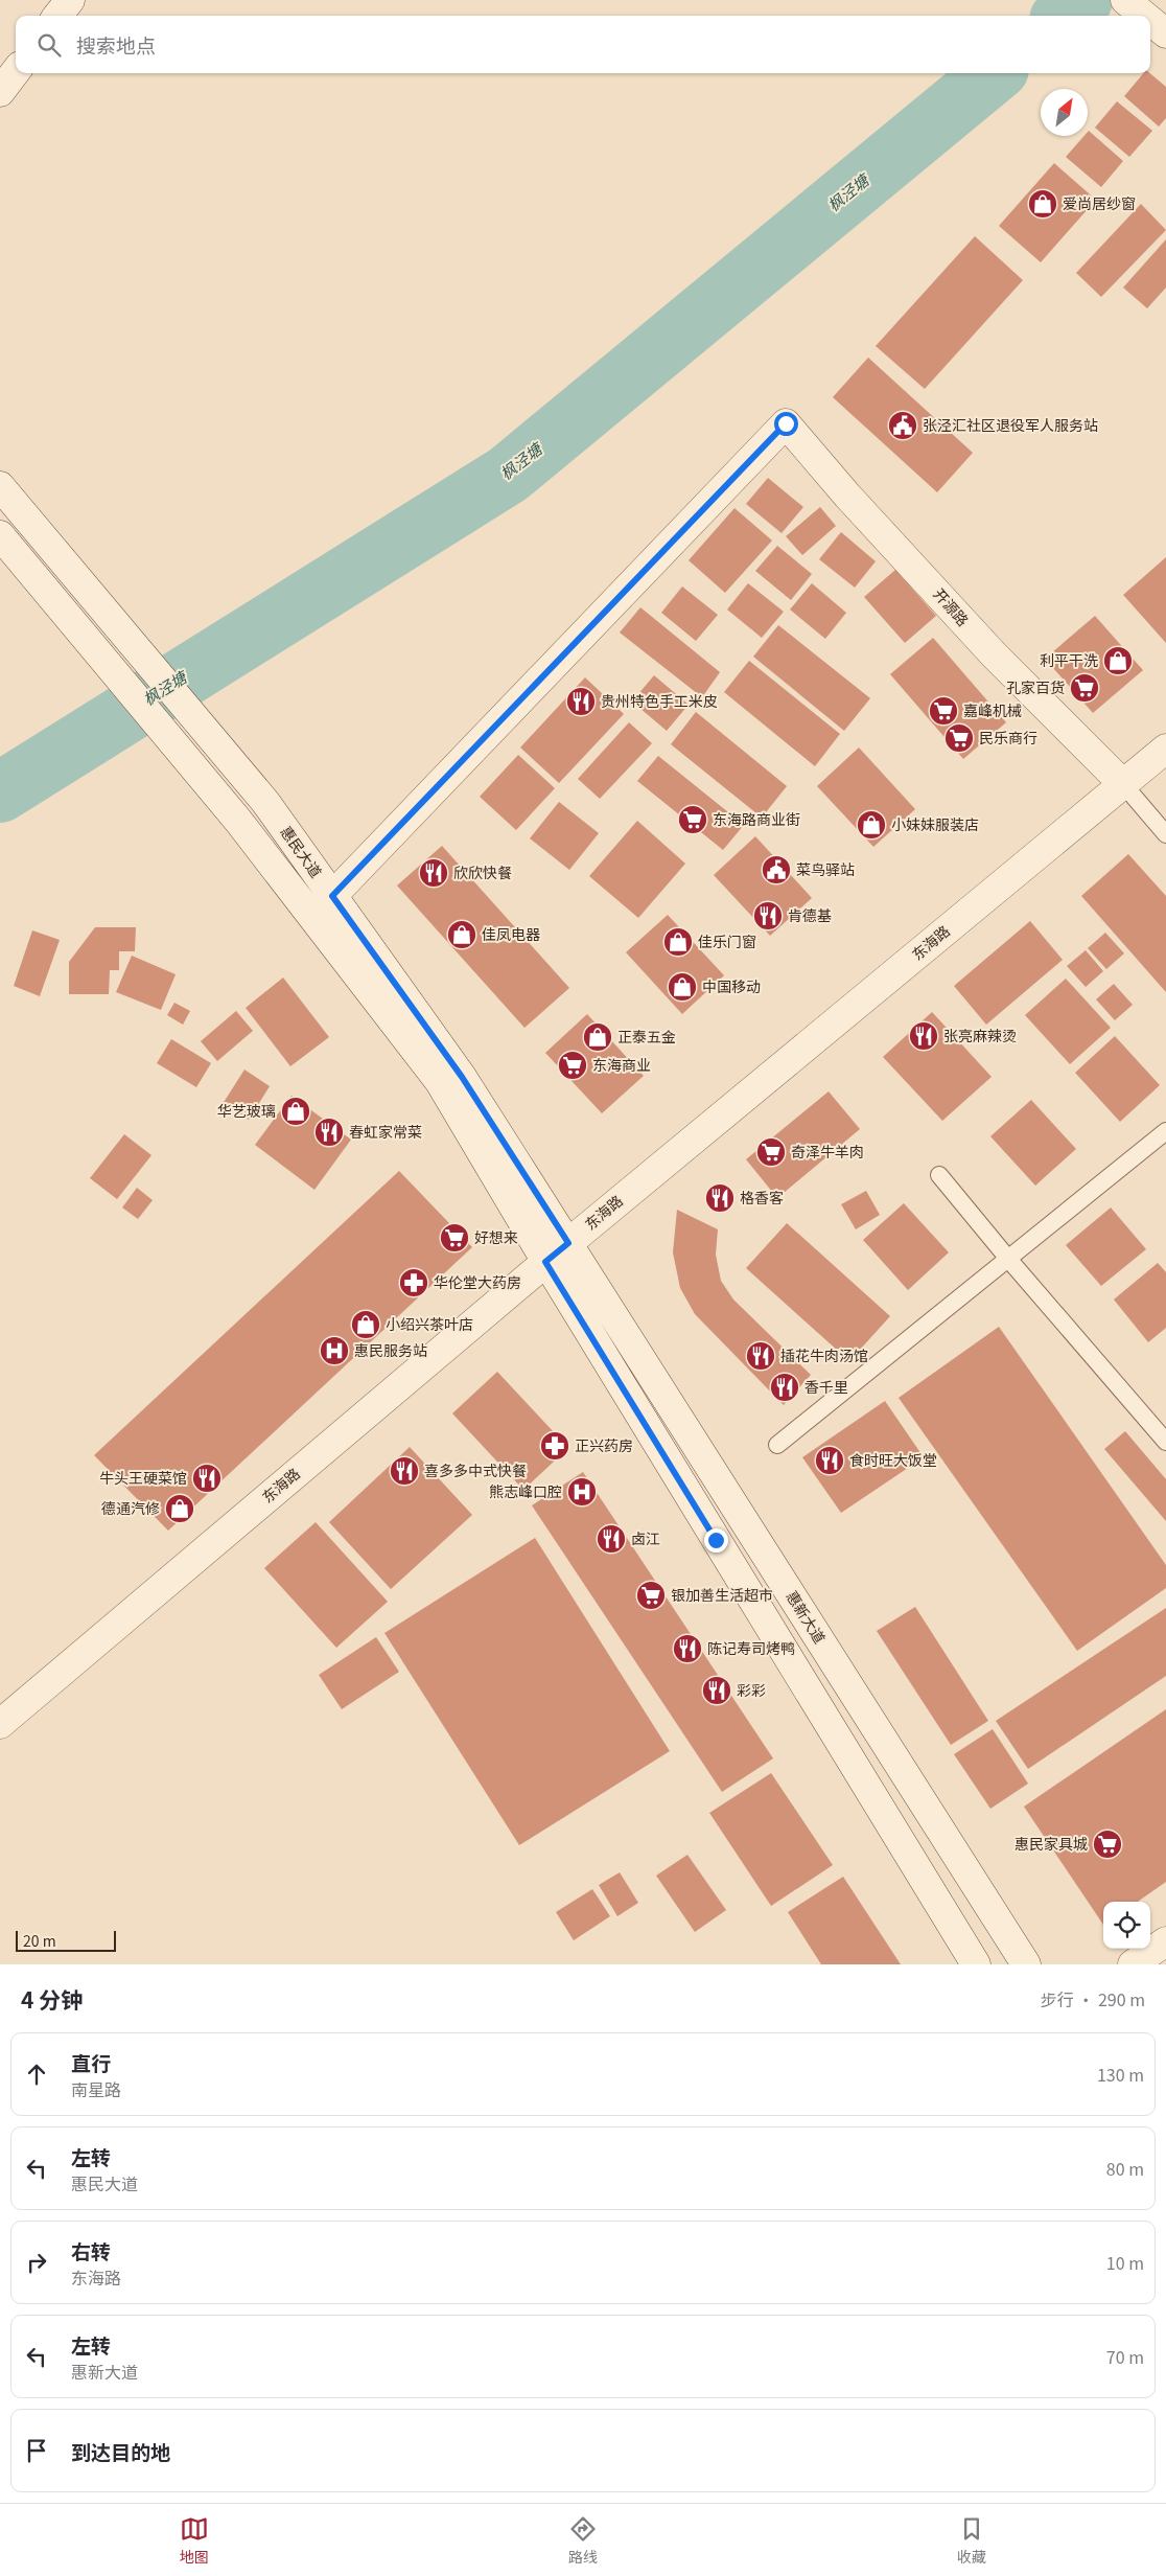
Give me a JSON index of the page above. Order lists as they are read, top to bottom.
{
  "streets": {
    "main road": [
      "开源路",
      "惠民大道",
      "东海路",
      "惠新大道"
    ]
  },
  "crossings": [
    ["开源路", "惠民大道"],
    ["开源路", "东海路"],
    ["惠民大道", "东海路"],
    ["惠民大道", "惠新大道"],
    ["东海路", "惠新大道"]
  ],
  "water": ["枫泾塘"],
  "places": {
    "shop": [
      "爱尚居纱窗",
      "利平干洗",
      "小妹妹服装店",
      "佳凤电器",
      "佳乐门窗",
      "中国移动",
      "正泰五金",
      "华艺玻璃",
      "小绍兴茶叶店",
      "德通汽修"
    ],
    "public building": ["张泾汇社区退役军人服务站", "菜鸟驿站"],
    "supermarket": [
      "孔家百货",
      "嘉峰机械",
      "民乐商行",
      "东海路商业街",
      "东海商业",
      "奇泽牛羊肉",
      "好想来",
      "银加善生活超市",
      "惠民家具城"
    ],
    "restaurant": [
      "贵州特色手工米皮",
      "欣欣快餐",
      "肯德基",
      "张亮麻辣烫",
      "春虹家常菜",
      "格香客",
      "插花牛肉汤馆",
      "香千里",
      "食时旺大饭堂",
      "喜多多中式快餐",
      "牛头王硬菜馆",
      "卤江",
      "陈记寿司烤鸭",
      "彩彩"
    ],
    "pharmacy": ["华伦堂大药房", "正兴药房"],
    "hospital": ["惠民服务站", "熊志峰口腔"]
  },
  "scale_bar": "20 m",
  "north": "top right",
  "page": {
    "search": "搜索地点",
    "scale": "20 m",
    "heading": ["4 分钟", "步行 · 290 m"],
    "list": [
      ["直行", "南星路", "130 m"],
      ["左转", "惠民大道", "80 m"],
      ["右转", "东海路", "10 m"],
      ["左转", "惠新大道", "70 m"],
      "到达目的地"
    ],
    "nav": ["地图", "路线", "收藏"]
  }
}
